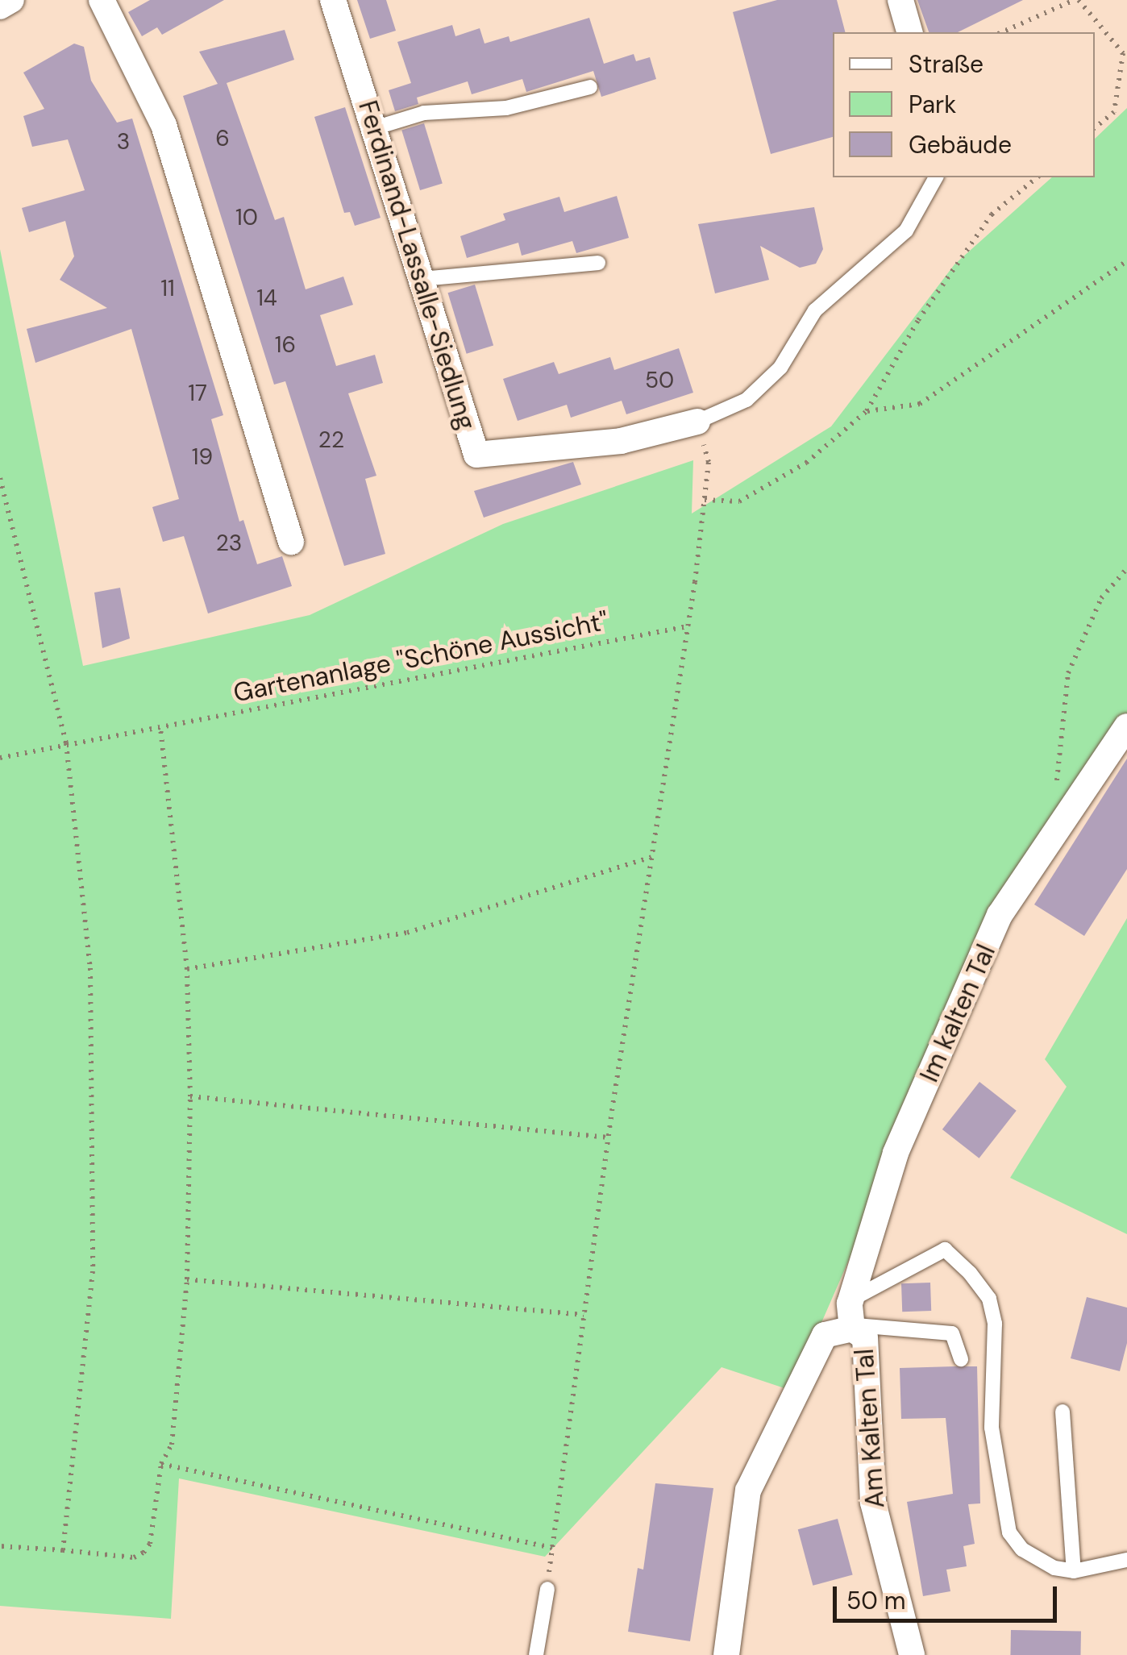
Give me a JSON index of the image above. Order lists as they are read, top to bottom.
{
  "streets": {
    "street": ["Ferdinand-Lassalle-Siedlung", "Im kalten Tal", "Am Kalten Tal"],
    "path": ["Gartenanlage \"Schöne Aussicht\""]
  },
  "crossings": [
    ["Im kalten Tal", "Am Kalten Tal"]
  ],
  "house_numbers": [
    "6",
    "3",
    "10",
    "11",
    "14",
    "16",
    "50",
    "17",
    "22",
    "19",
    "23"
  ],
  "legend": ["Straße", "Park", "Gebäude"],
  "scale_bar": "50 m"
}
